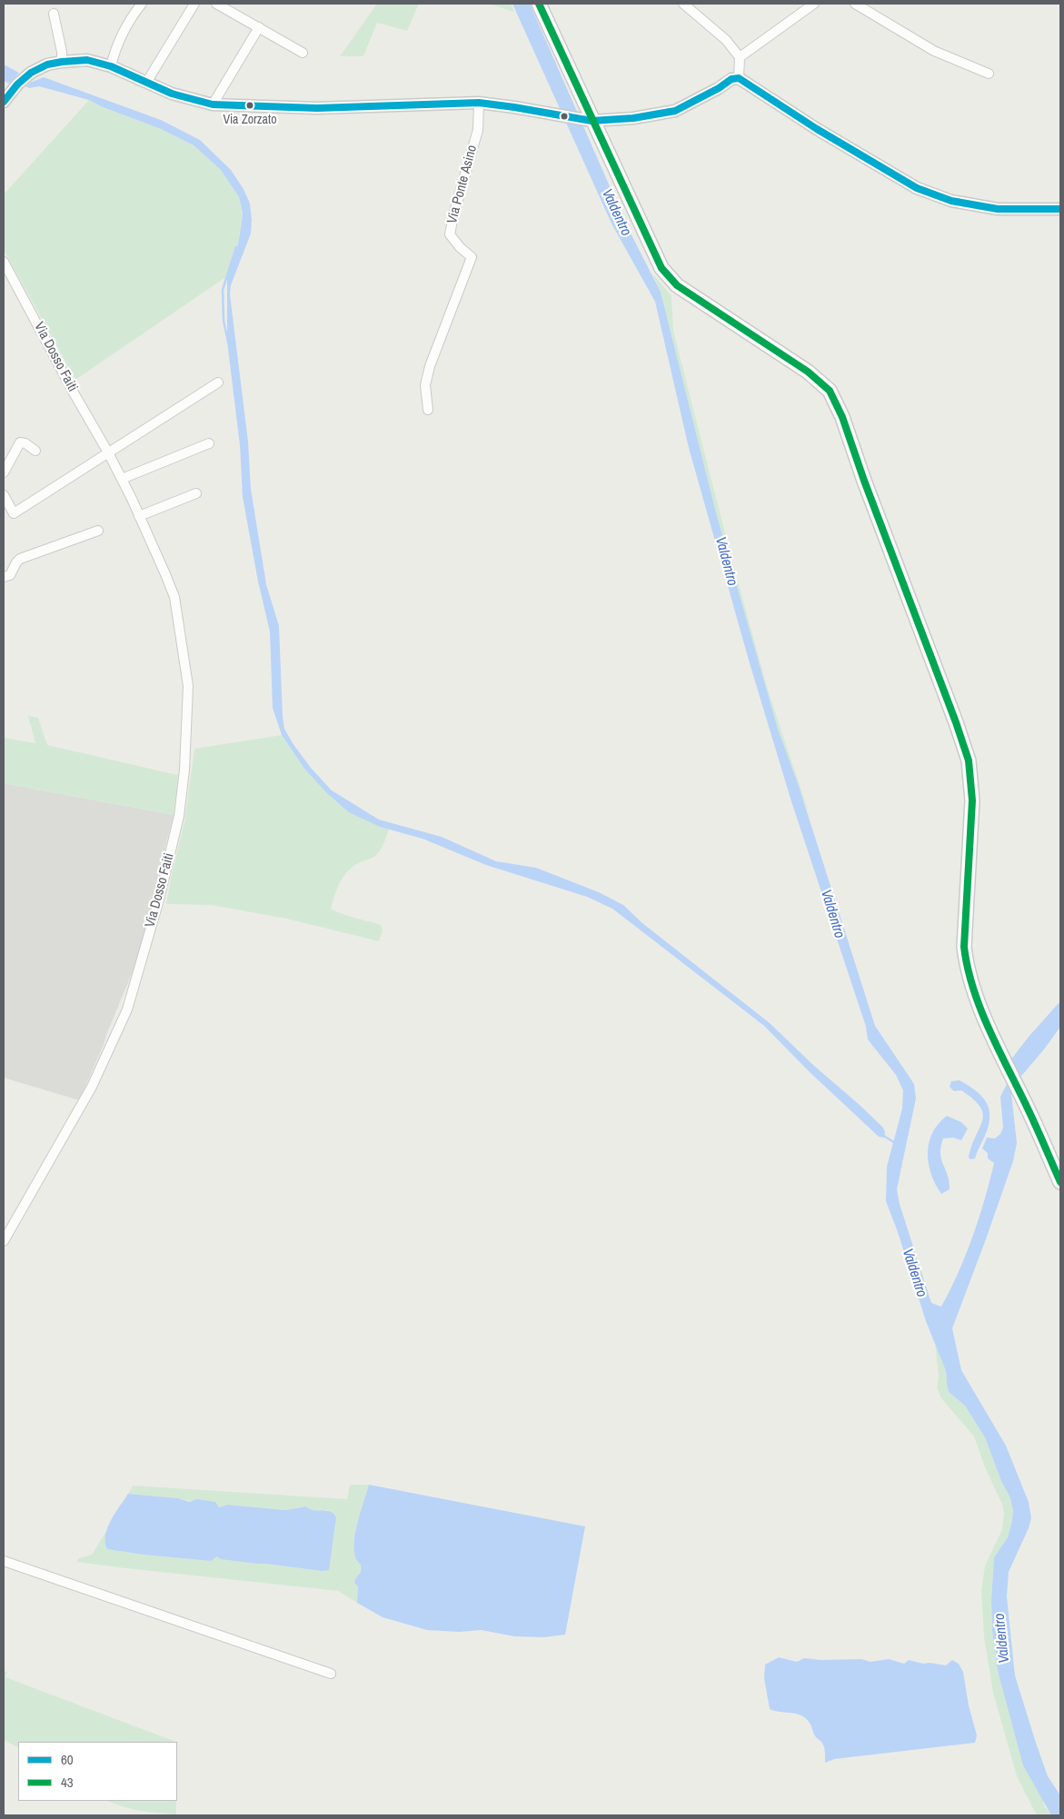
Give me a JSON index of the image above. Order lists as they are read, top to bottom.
{
  "streets": {
    "street": ["Via Ponte Asino", "Via Dosso Faiti"]
  },
  "water": ["Valdentro"],
  "places": ["Via Zorzato"],
  "lines": ["transit line 43", "transit line 60"],
  "legend": ["60", "43"]
}
